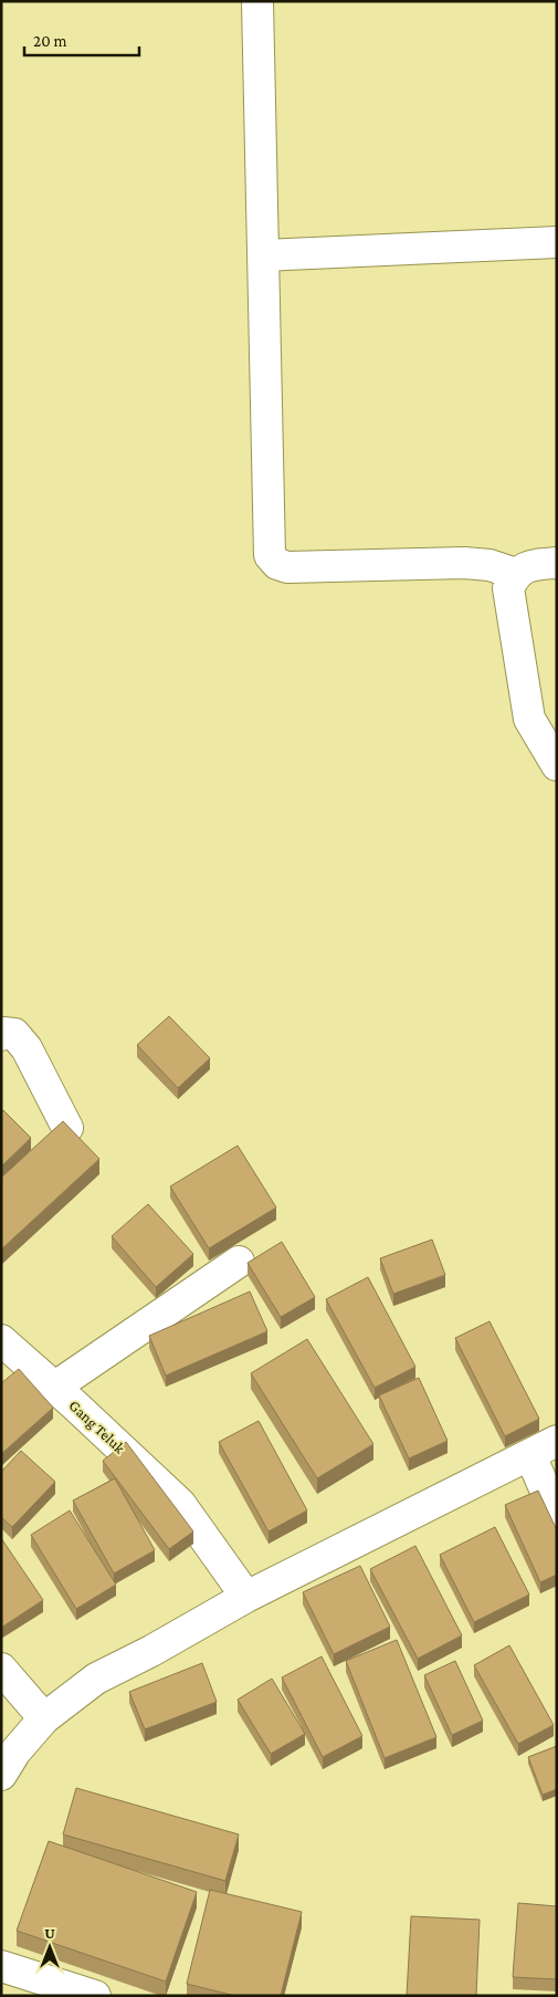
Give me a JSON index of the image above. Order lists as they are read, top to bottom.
{
  "streets": {
    "street": ["Gang Teluk"]
  },
  "scale_bar": "20 m",
  "north": "top"
}
